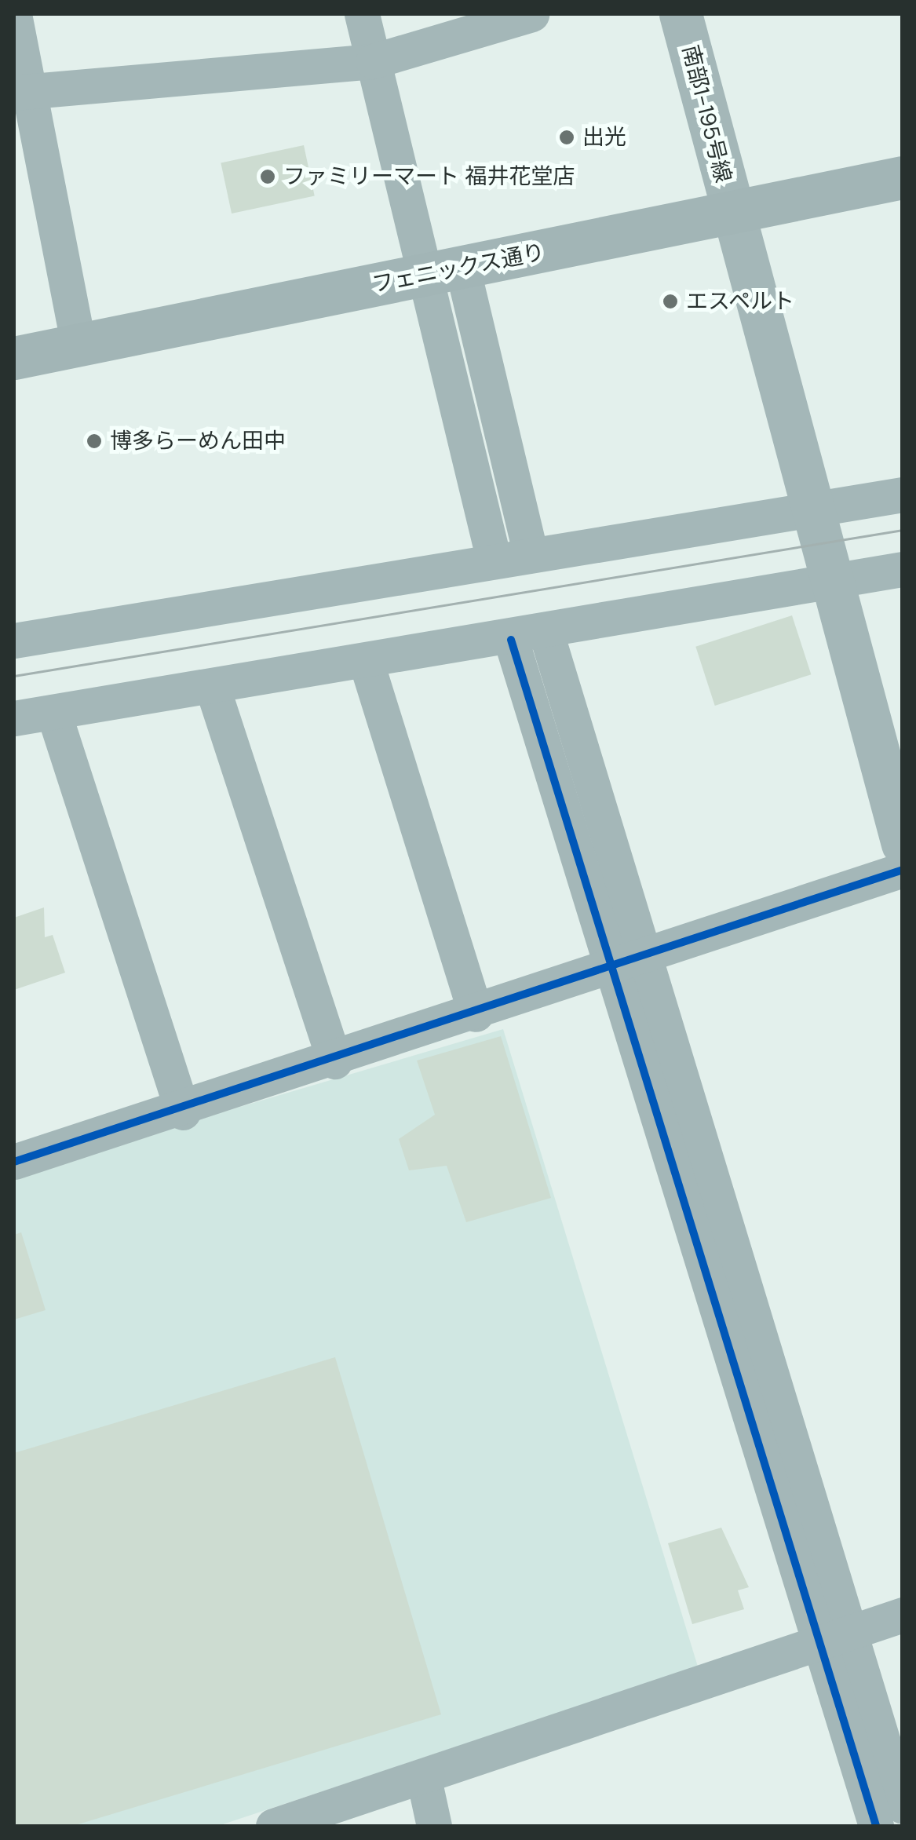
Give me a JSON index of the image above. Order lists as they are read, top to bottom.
{
  "streets": {
    "main road": ["フェニックス通り"],
    "street": ["南部1-195号線"]
  },
  "crossings": [
    ["南部1-195号線", "フェニックス通り"]
  ],
  "places": [
    "出光",
    "ファミリーマート 福井花堂店",
    "エスペルト",
    "博多らーめん田中"
  ]
}
